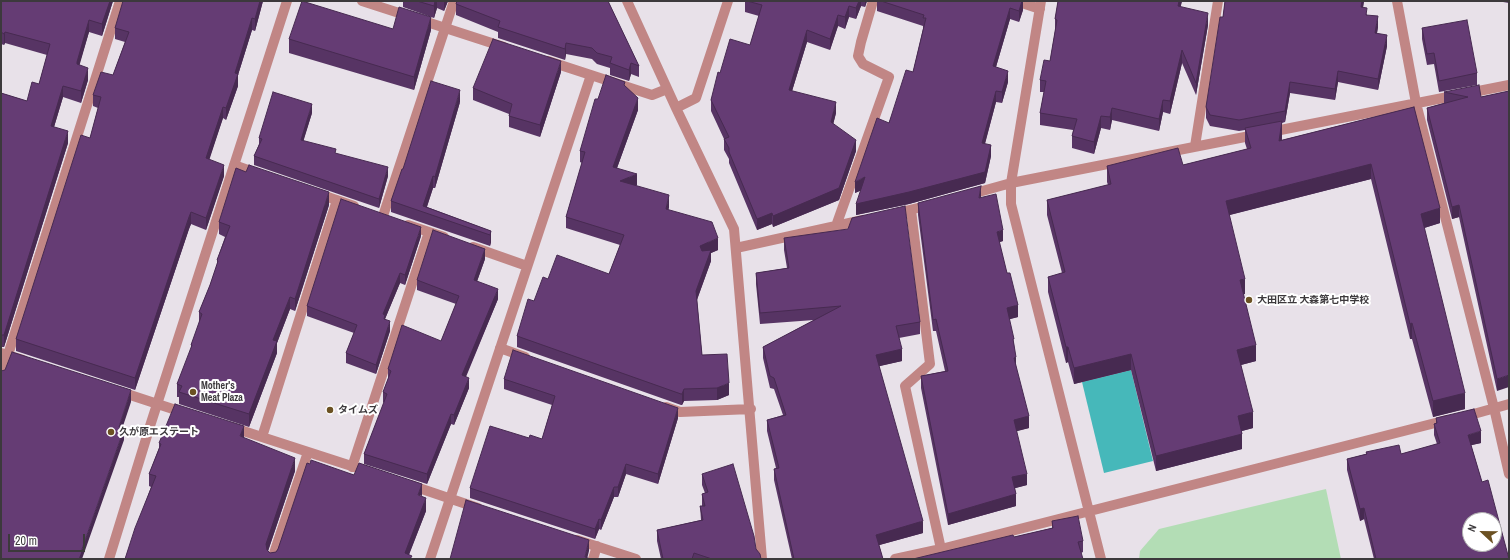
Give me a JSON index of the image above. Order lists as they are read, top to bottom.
{
  "places": [
    "大田区立 大森第七中学校",
    "Mother's Meat Plaza",
    "タイムズ",
    "久が原エステート"
  ],
  "scale_bar": "20 m",
  "north": "left"
}
